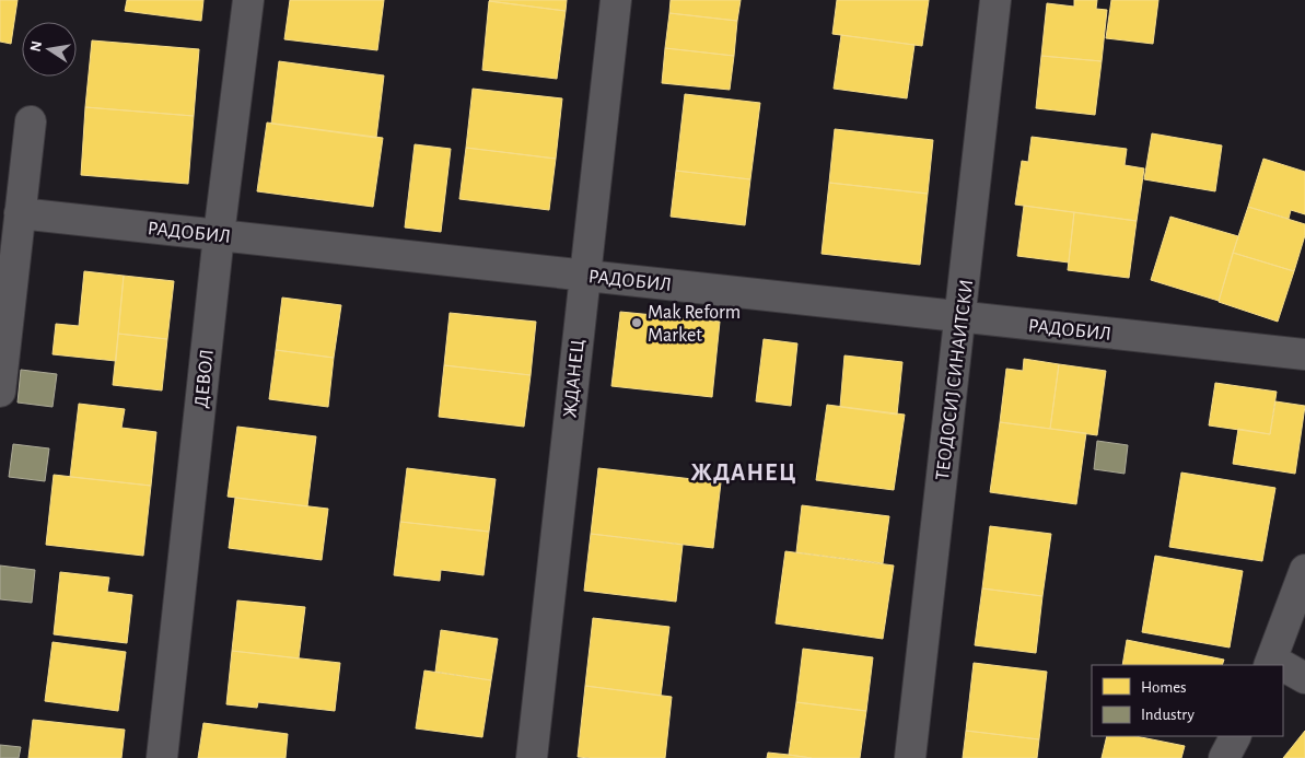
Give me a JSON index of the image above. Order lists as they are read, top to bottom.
{
  "streets": {
    "street": [
      "РАДОБИЛ",
      "ДЕВОЛ",
      "ЖДАНЕЦ",
      "ТЕОДОСИЈ СИНАИТСКИ"
    ]
  },
  "crossings": [
    ["РАДОБИЛ", "ДЕВОЛ"],
    ["РАДОБИЛ", "ЖДАНЕЦ"],
    ["РАДОБИЛ", "ТЕОДОСИЈ СИНАИТСКИ"]
  ],
  "districts": ["ЖДАНЕЦ"],
  "places": ["Mak Reform Market"],
  "legend": ["Homes", "Industry"],
  "north": "left"
}
